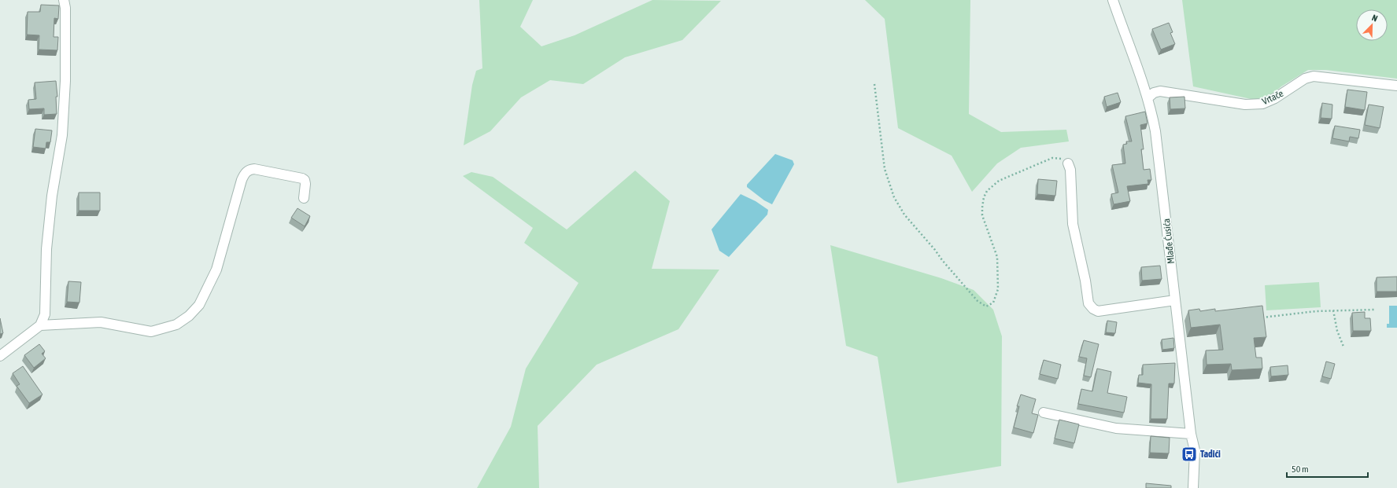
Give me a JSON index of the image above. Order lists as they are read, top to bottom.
{
  "streets": {
    "street": ["Vrtače", "Mlađe Ćusića"]
  },
  "crossings": [
    ["Vrtače", "Mlađe Ćusića"]
  ],
  "places": {
    "bus stop": ["Tadići"]
  },
  "scale_bar": "50 m",
  "north": "top right"
}
